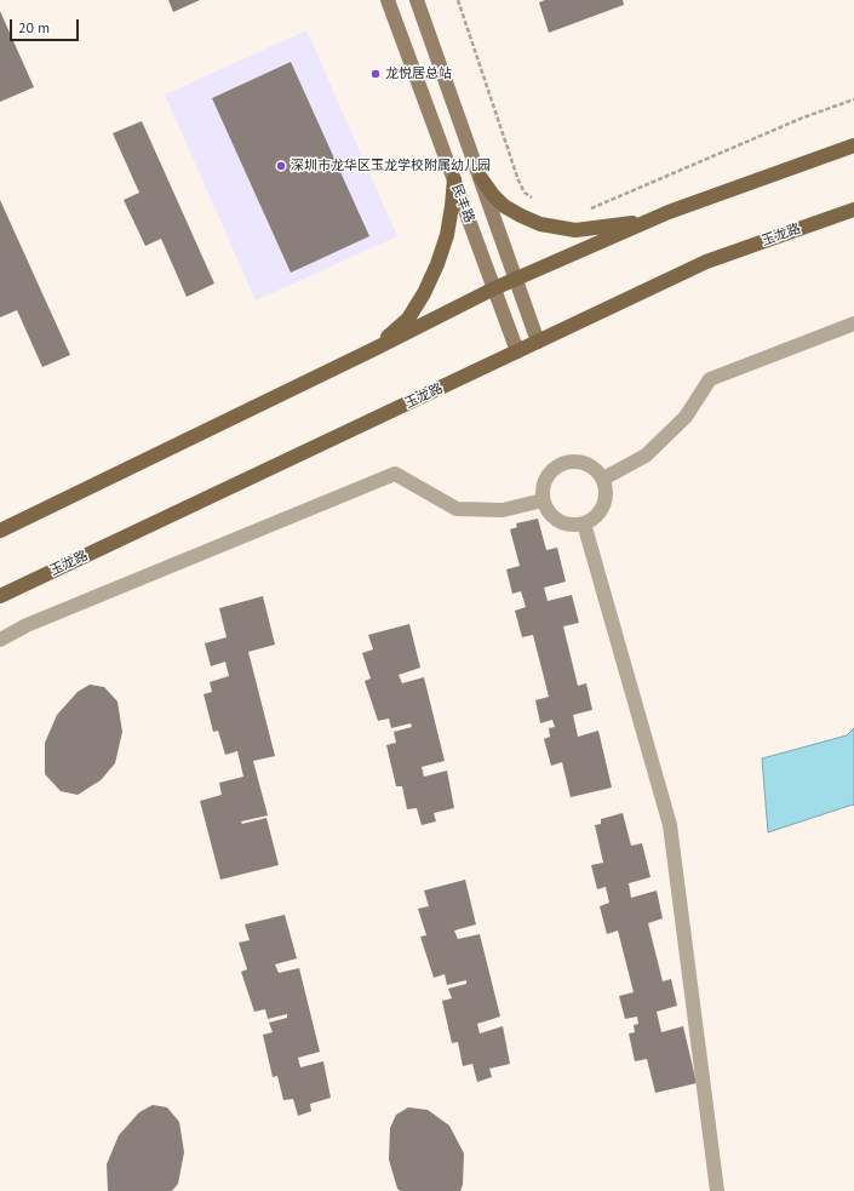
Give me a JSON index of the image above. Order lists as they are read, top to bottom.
{
  "streets": {
    "main road": ["民丰路", "玉龙路"]
  },
  "crossings": [
    ["民丰路", "玉龙路"]
  ],
  "places": ["龙悦居总站", "深圳市龙华区玉龙学校附属幼儿园"],
  "scale_bar": "20 m"
}
